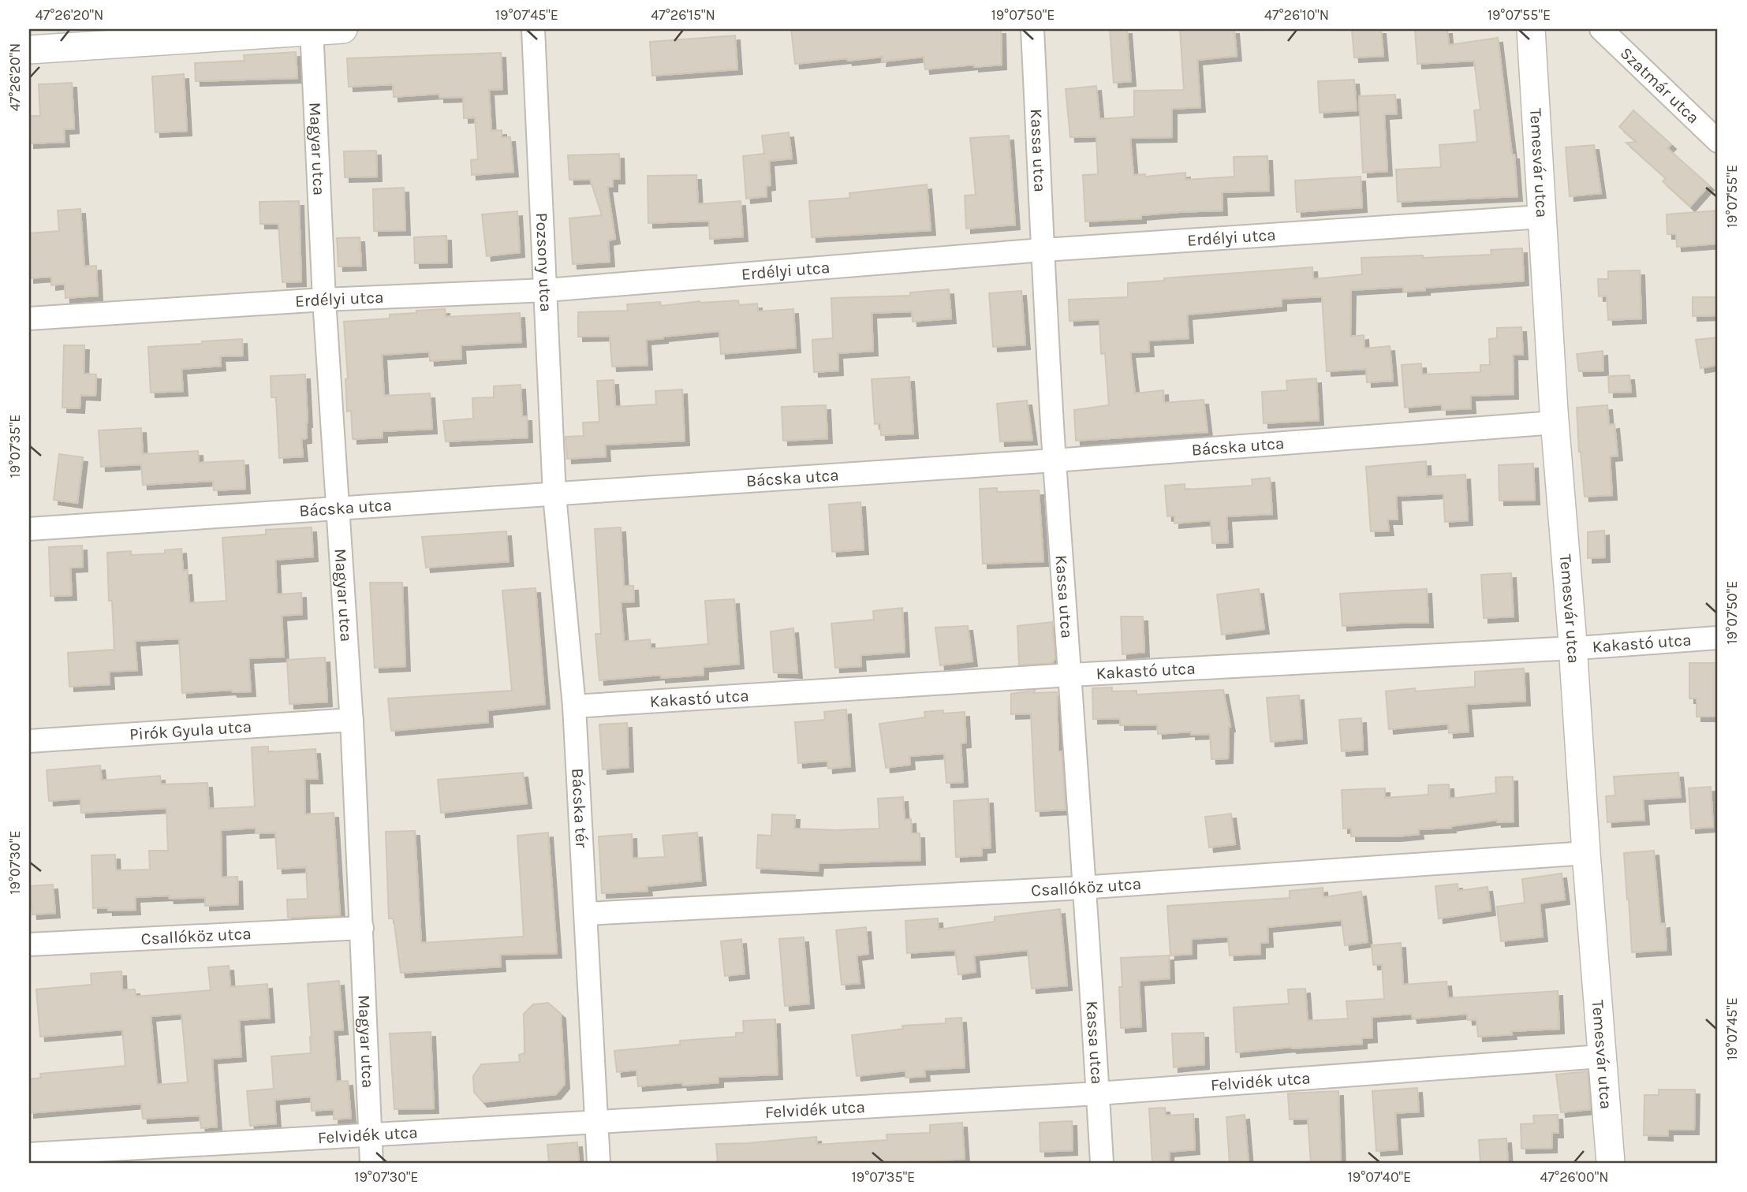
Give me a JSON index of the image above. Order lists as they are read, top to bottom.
{
  "streets": {
    "street": [
      "Szatmár utca",
      "Magyar utca",
      "Kassa utca",
      "Temesvár utca",
      "Erdélyi utca",
      "Pozsony utca",
      "Bácska utca",
      "Kakastó utca",
      "Pirók Gyula utca",
      "Bácska tér",
      "Csallóköz utca",
      "Felvidék utca"
    ]
  },
  "crossings": [
    ["Magyar utca", "Erdélyi utca"],
    ["Magyar utca", "Bácska utca"],
    ["Magyar utca", "Pirók Gyula utca"],
    ["Magyar utca", "Csallóköz utca"],
    ["Magyar utca", "Felvidék utca"],
    ["Kassa utca", "Erdélyi utca"],
    ["Kassa utca", "Bácska utca"],
    ["Kassa utca", "Kakastó utca"],
    ["Kassa utca", "Csallóköz utca"],
    ["Kassa utca", "Felvidék utca"],
    ["Temesvár utca", "Erdélyi utca"],
    ["Temesvár utca", "Bácska utca"],
    ["Temesvár utca", "Kakastó utca"],
    ["Temesvár utca", "Csallóköz utca"],
    ["Temesvár utca", "Felvidék utca"],
    ["Erdélyi utca", "Pozsony utca"],
    ["Pozsony utca", "Bácska utca"],
    ["Pozsony utca", "Bácska tér"],
    ["Bácska utca", "Bácska tér"],
    ["Kakastó utca", "Bácska tér"],
    ["Bácska tér", "Csallóköz utca"],
    ["Bácska tér", "Felvidék utca"]
  ],
  "coordinates": [
    "47°26'20\"N",
    "19°07'45\"E",
    "47°26'15\"N",
    "19°07'50\"E",
    "47°26'10\"N",
    "19°07'55\"E",
    "19°07'35\"E",
    "19°07'30\"E",
    "19°07'40\"E",
    "47°26'00\"N"
  ]
}
